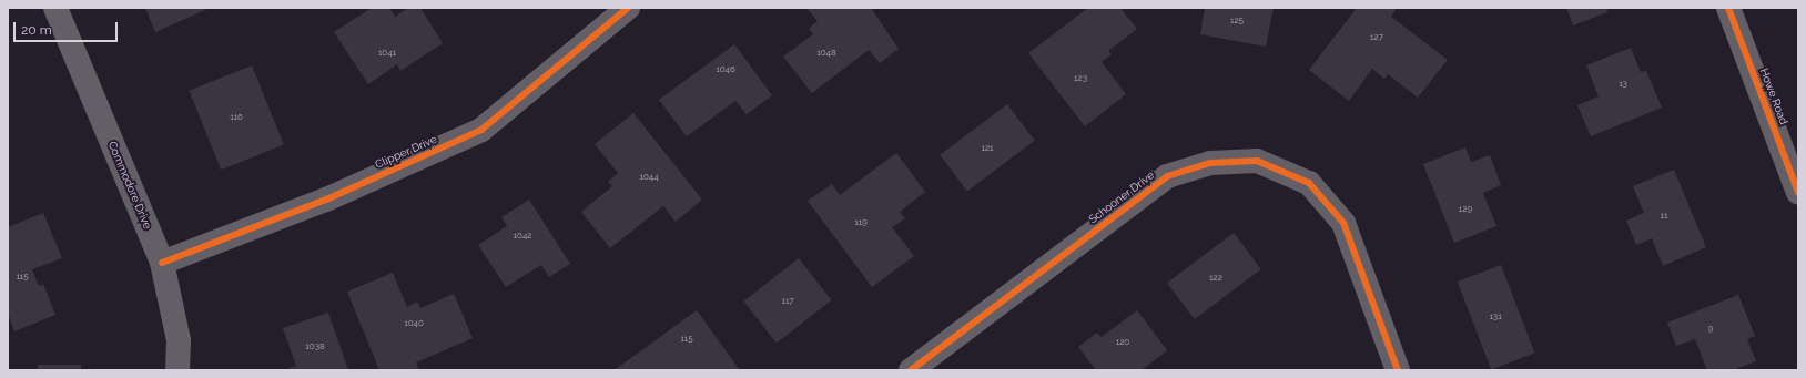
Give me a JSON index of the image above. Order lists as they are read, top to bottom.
{
  "streets": {
    "street": [
      "Howe Road",
      "Clipper Drive",
      "Commodore Drive",
      "Schooner Drive"
    ]
  },
  "crossings": [
    ["Clipper Drive", "Commodore Drive"]
  ],
  "house_numbers": [
    "125",
    "127",
    "1041",
    "1048",
    "1046",
    "123",
    "13",
    "116",
    "121",
    "1044",
    "129",
    "11",
    "119",
    "1042",
    "115",
    "122",
    "117",
    "131",
    "1040",
    "9",
    "115",
    "120",
    "1038"
  ],
  "scale_bar": "20 m"
}
